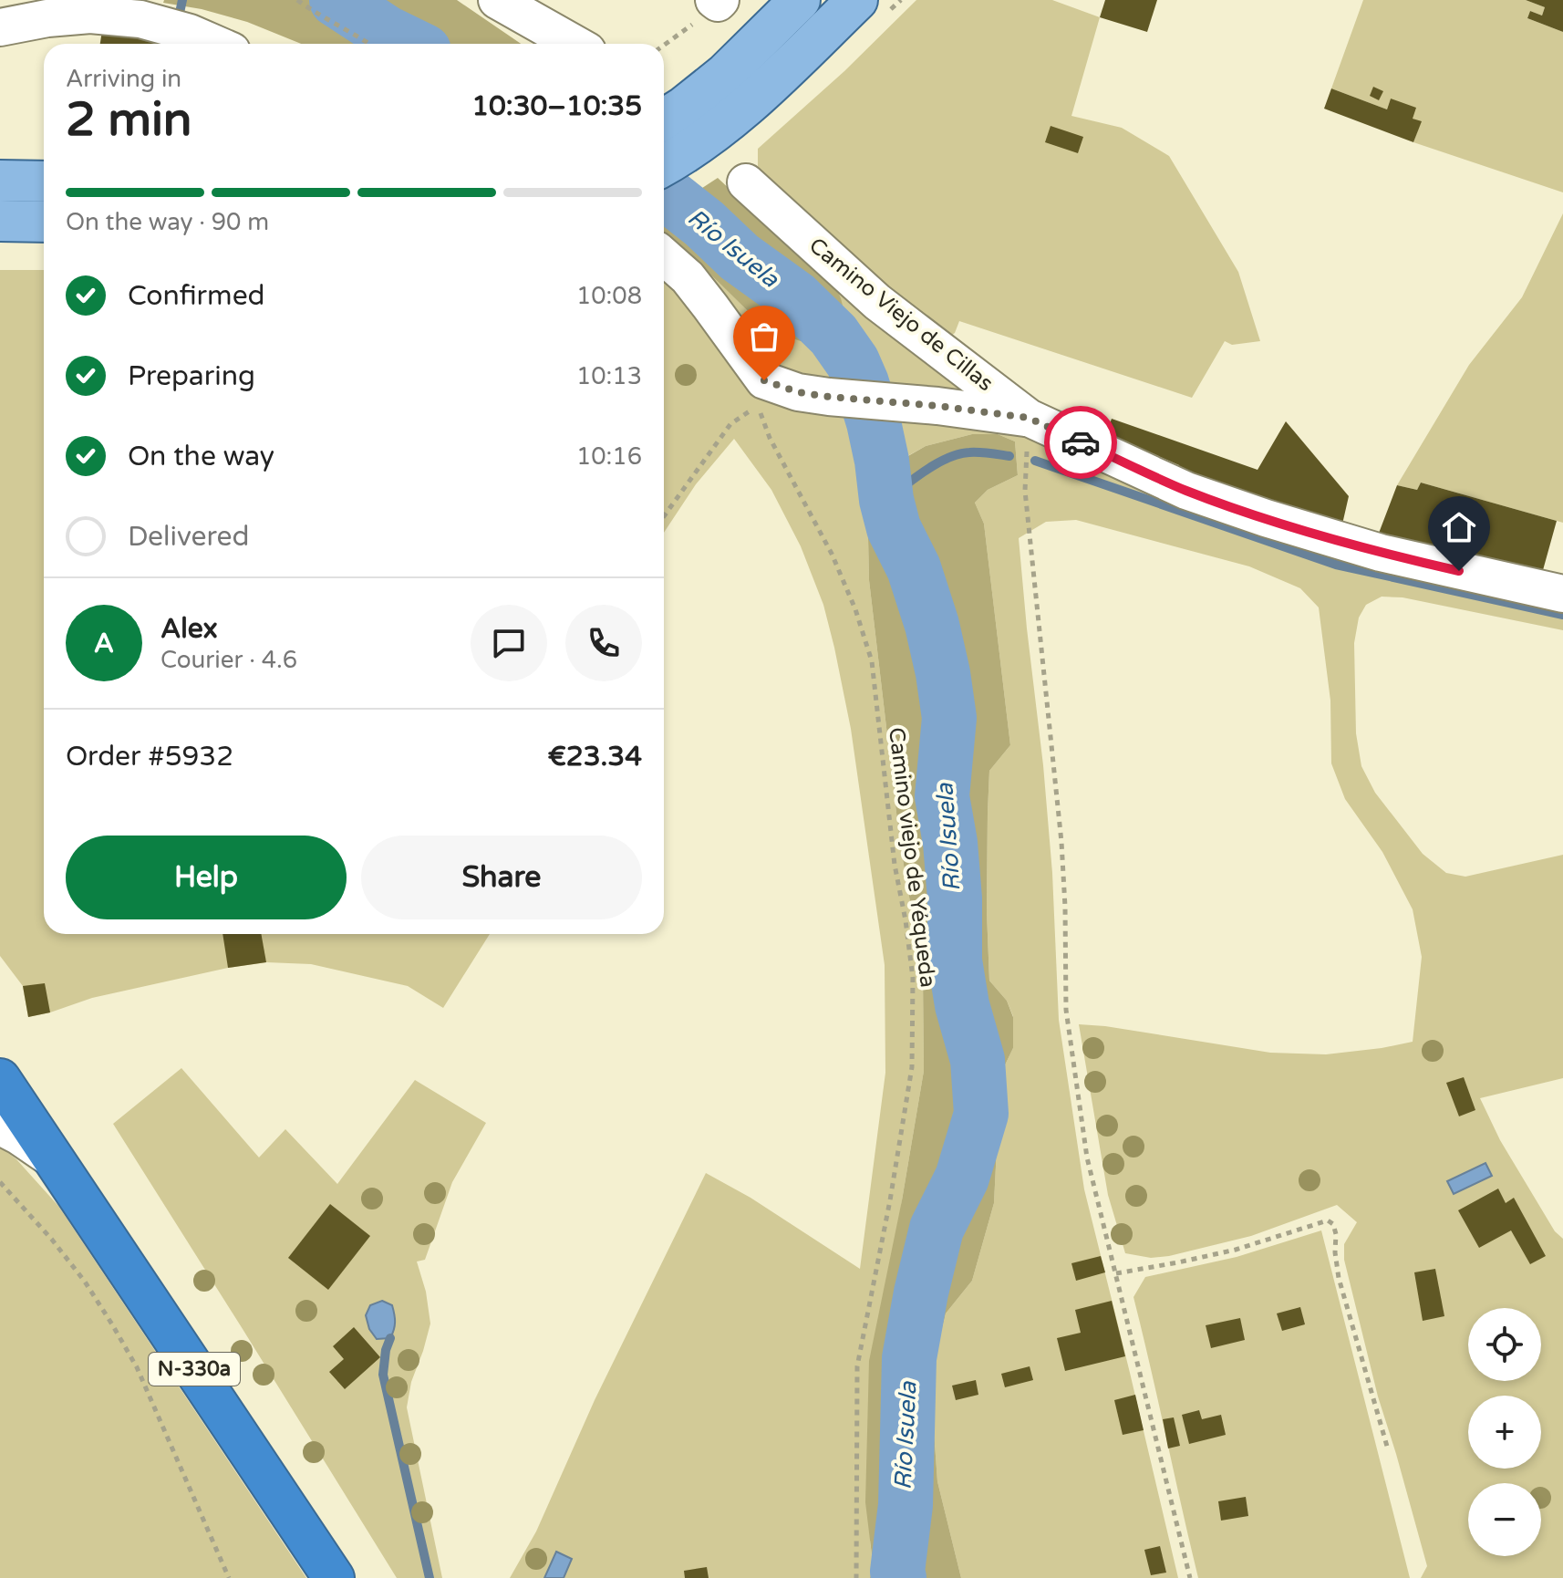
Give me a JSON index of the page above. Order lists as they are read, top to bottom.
{
  "streets": {
    "highway": ["N-330a"],
    "street": ["Camino Viejo de Cillas"],
    "path": ["Camino viejo de Yéqueda"]
  },
  "water": ["Río Isuela"],
  "page": {
    "heading": ["2 min", "Arriving in", "10:30–10:35"],
    "panel": [
      "Alex",
      "Courier · 4.6",
      "Order #5932",
      "€23.34"
    ],
    "bar": "On the way · 90 m",
    "list": [
      ["Confirmed", "10:08"],
      ["Preparing", "10:13"],
      ["On the way", "10:16"],
      "Delivered"
    ],
    "round": "A",
    "buttons": ["Help", "Share"],
    "map_buttons": ["+", "−"]
  }
}
